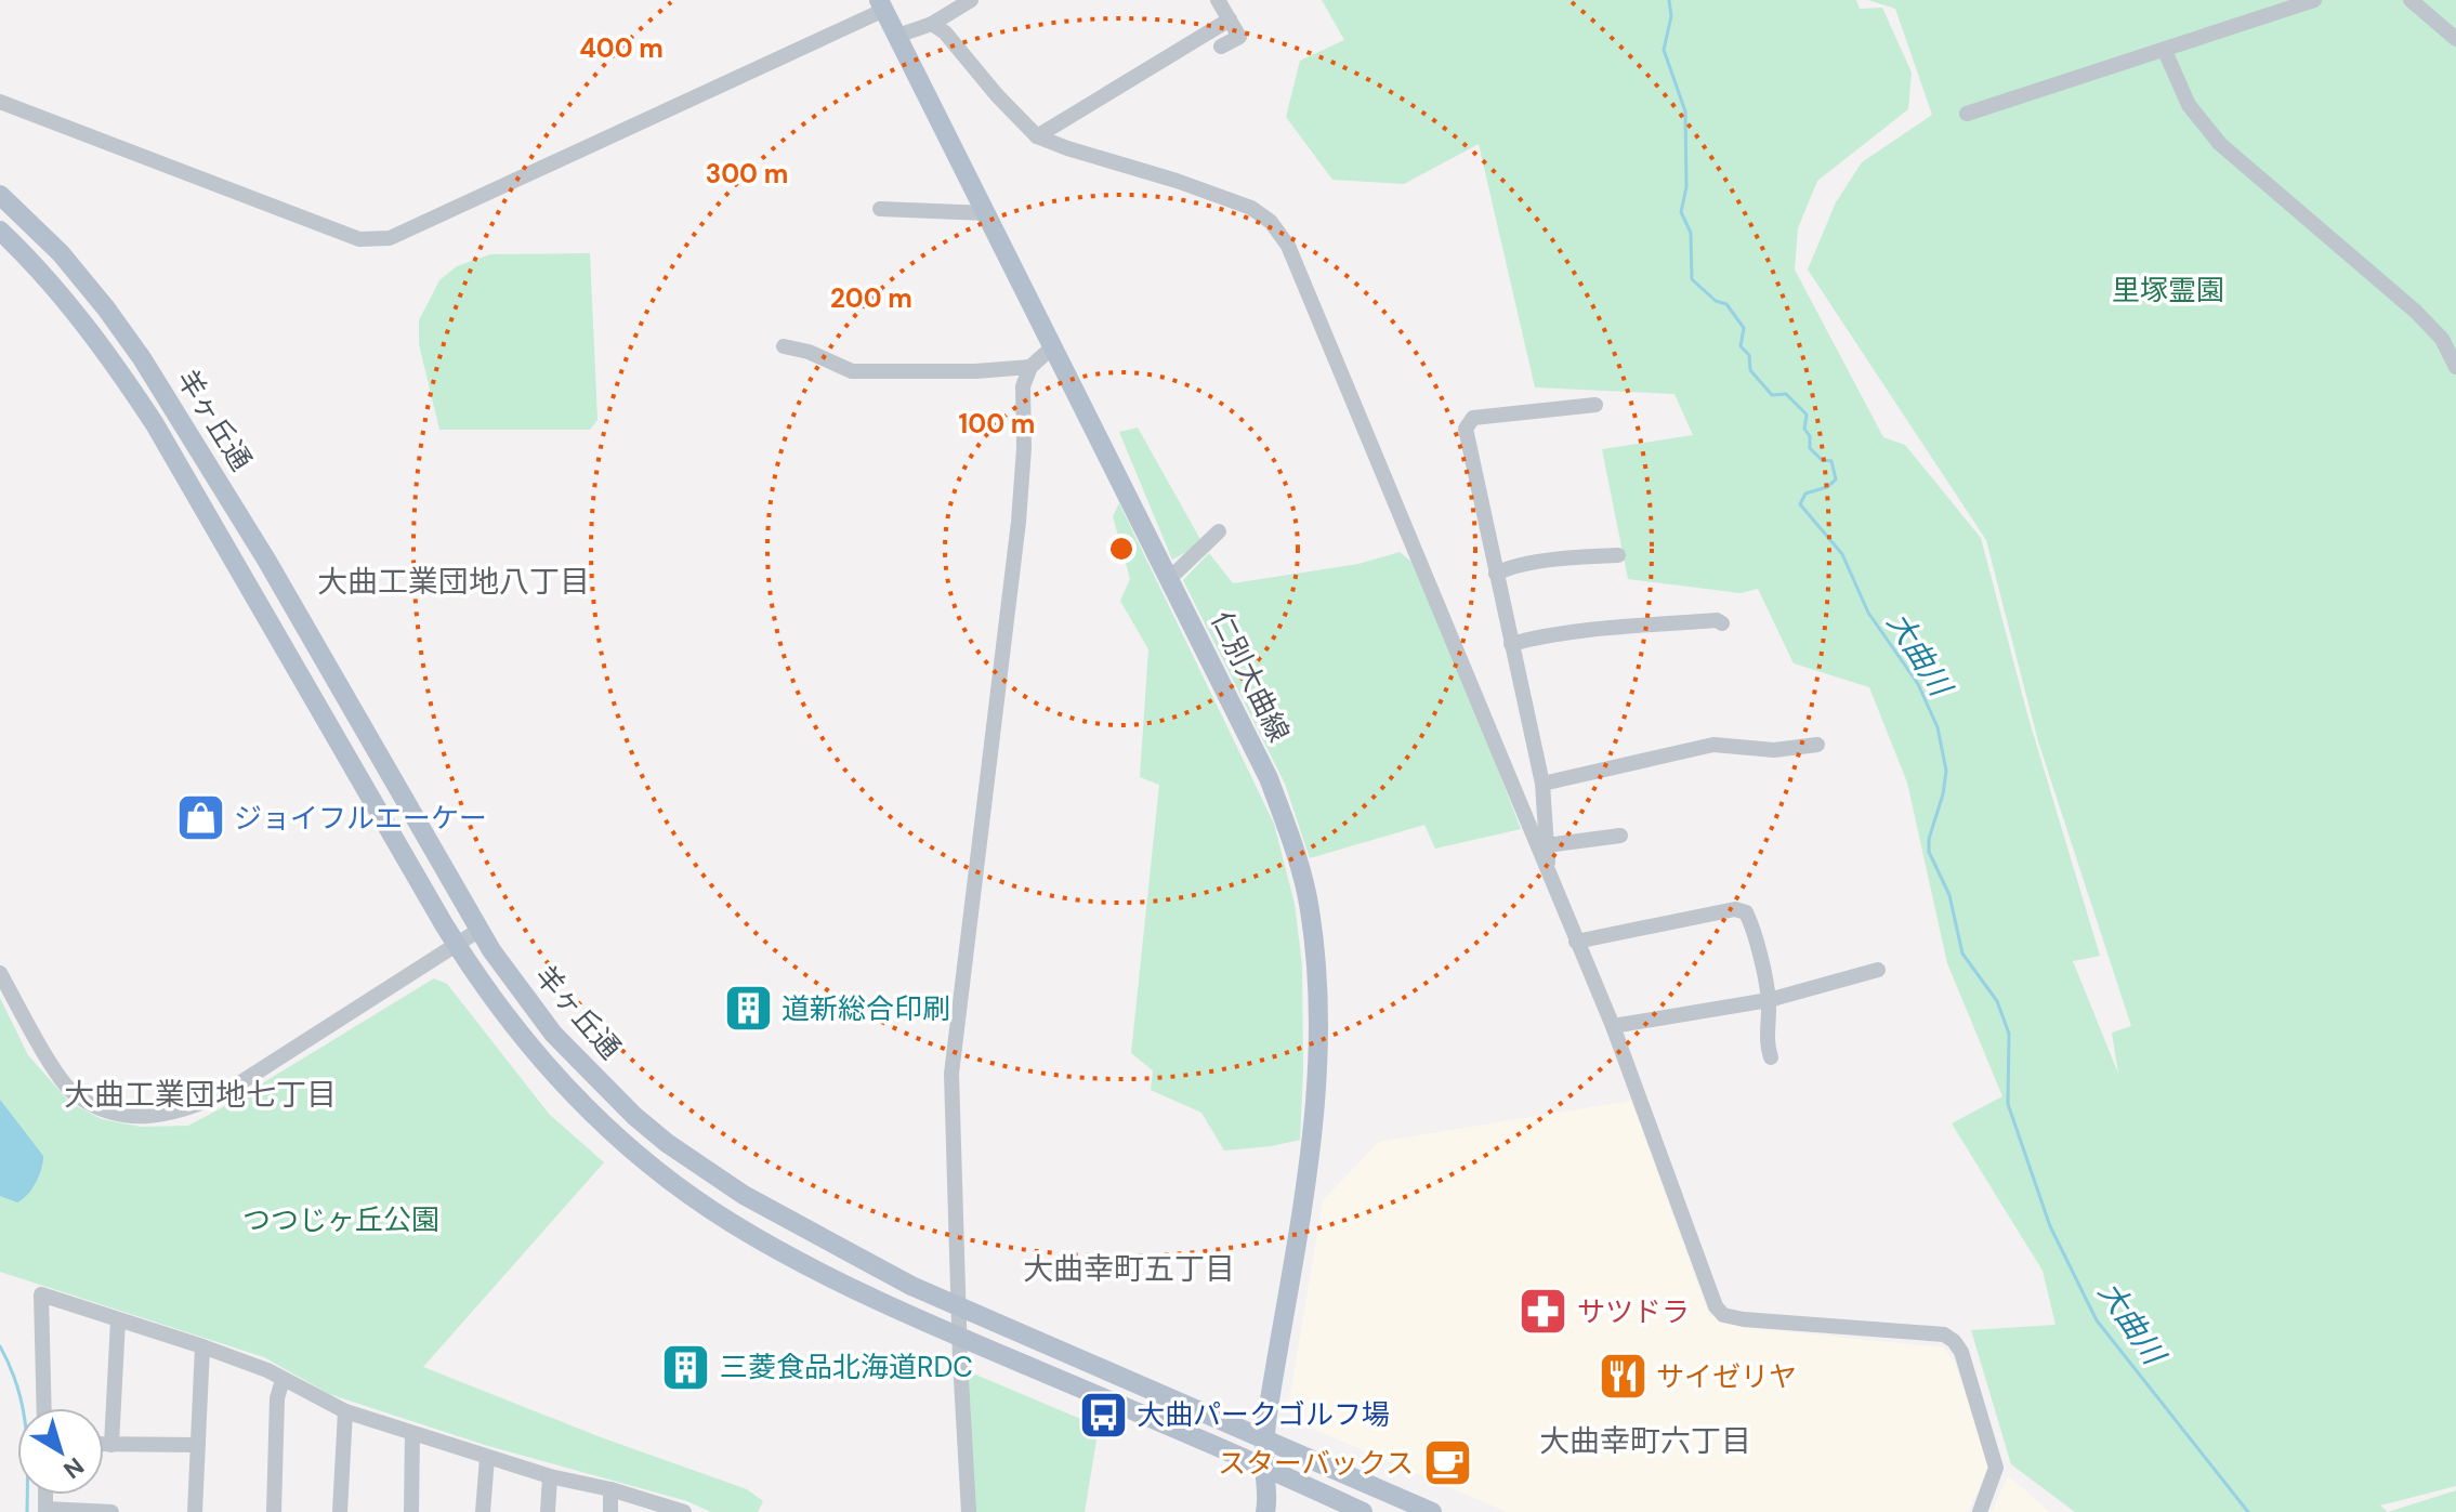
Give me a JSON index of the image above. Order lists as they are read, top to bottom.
{
  "streets": {
    "main road": ["羊ヶ丘通", "仁別大曲線"]
  },
  "crossings": [
    ["羊ヶ丘通", "仁別大曲線"]
  ],
  "districts": [
    "大曲工業団地八丁目",
    "大曲工業団地七丁目",
    "大曲幸町五丁目",
    "大曲幸町六丁目"
  ],
  "water": ["大曲川"],
  "parks": ["里塚霊園", "つつじヶ丘公園"],
  "places": {
    "shop": ["ジョイフルエーケー"],
    "building": ["道新総合印刷", "三菱食品北海道RDC"],
    "pharmacy": ["サツドラ"],
    "restaurant": ["サイゼリヤ"],
    "bus stop": ["大曲パークゴルフ場"],
    "cafe": ["スターバックス"]
  },
  "north": "bottom right",
  "rings": [
    "400 m",
    "300 m",
    "200 m",
    "100 m"
  ]
}
